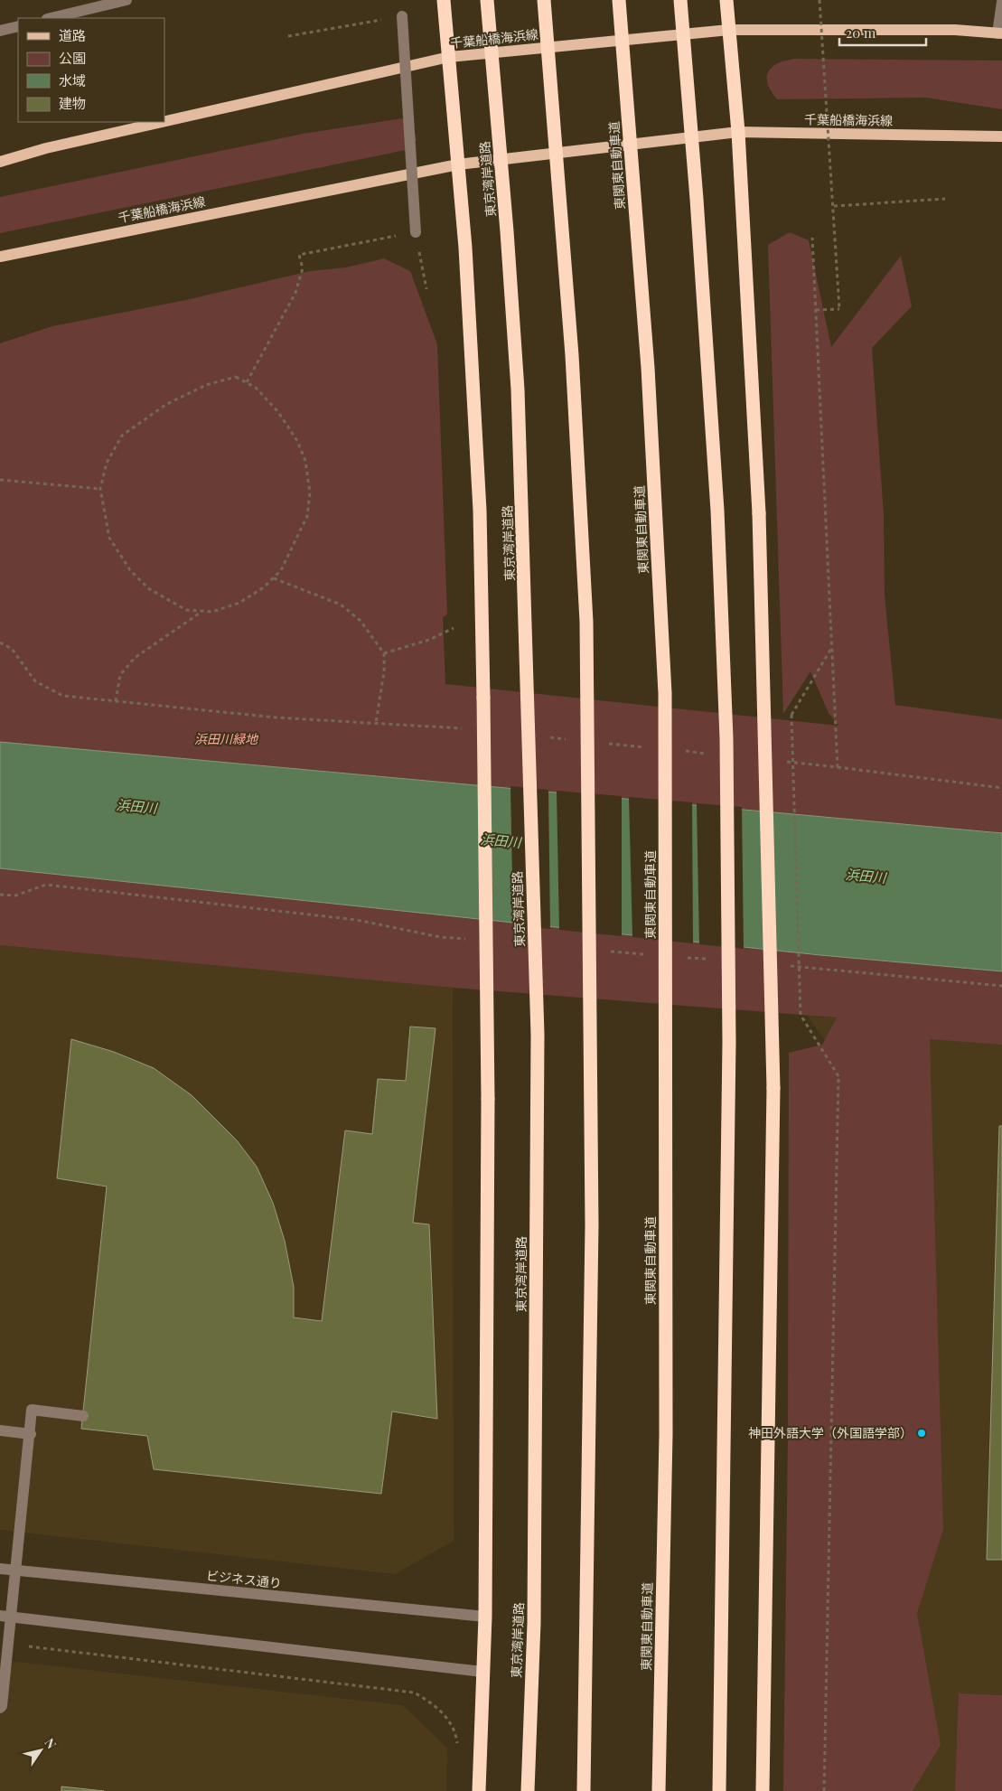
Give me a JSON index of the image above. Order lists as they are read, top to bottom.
{
  "streets": {
    "highway": ["東関東自動車道", "東京湾岸道路"],
    "main road": ["千葉船橋海浜線"],
    "street": ["ビジネス通り"]
  },
  "water": ["浜田川"],
  "parks": ["浜田川緑地"],
  "places": ["神田外語大学（外国語学部）"],
  "legend": [
    "道路",
    "公園",
    "水域",
    "建物"
  ],
  "scale_bar": "20 m",
  "north": "top right"
}
